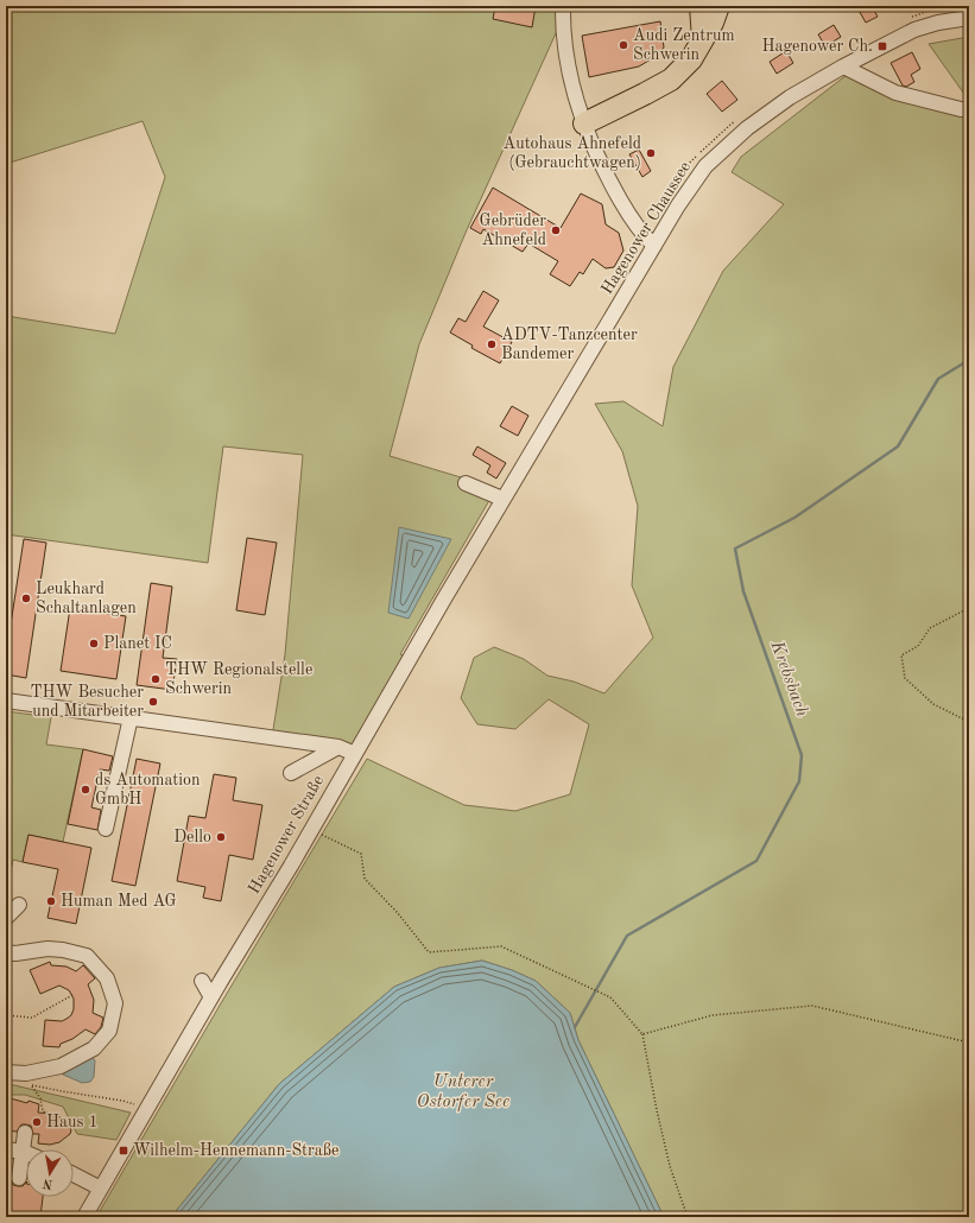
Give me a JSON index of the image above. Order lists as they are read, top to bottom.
{
  "streets": {
    "street": ["Hagenower Chaussee", "Hagenower Straße"]
  },
  "crossings": [
    ["Hagenower Chaussee", "Hagenower Straße"]
  ],
  "water": ["Krebsbach", "Unterer Ostorfer See"],
  "places": {
    "other": [
      "Audi Zentrum Schwerin",
      "Autohaus Ahnefeld (Gebrauchtwagen)",
      "Gebrüder Ahnefeld",
      "ADTV-Tanzcenter Bandemer",
      "Leukhard Schaltanlagen",
      "Planet IC",
      "THW Regionalstelle Schwerin",
      "THW Besucher und Mitarbeiter",
      "ds Automation GmbH",
      "Dello",
      "Human Med AG",
      "Haus 1"
    ],
    "transit": ["Hagenower Ch.", "Wilhelm-Hennemann-Straße"]
  },
  "north": "bottom"
}
